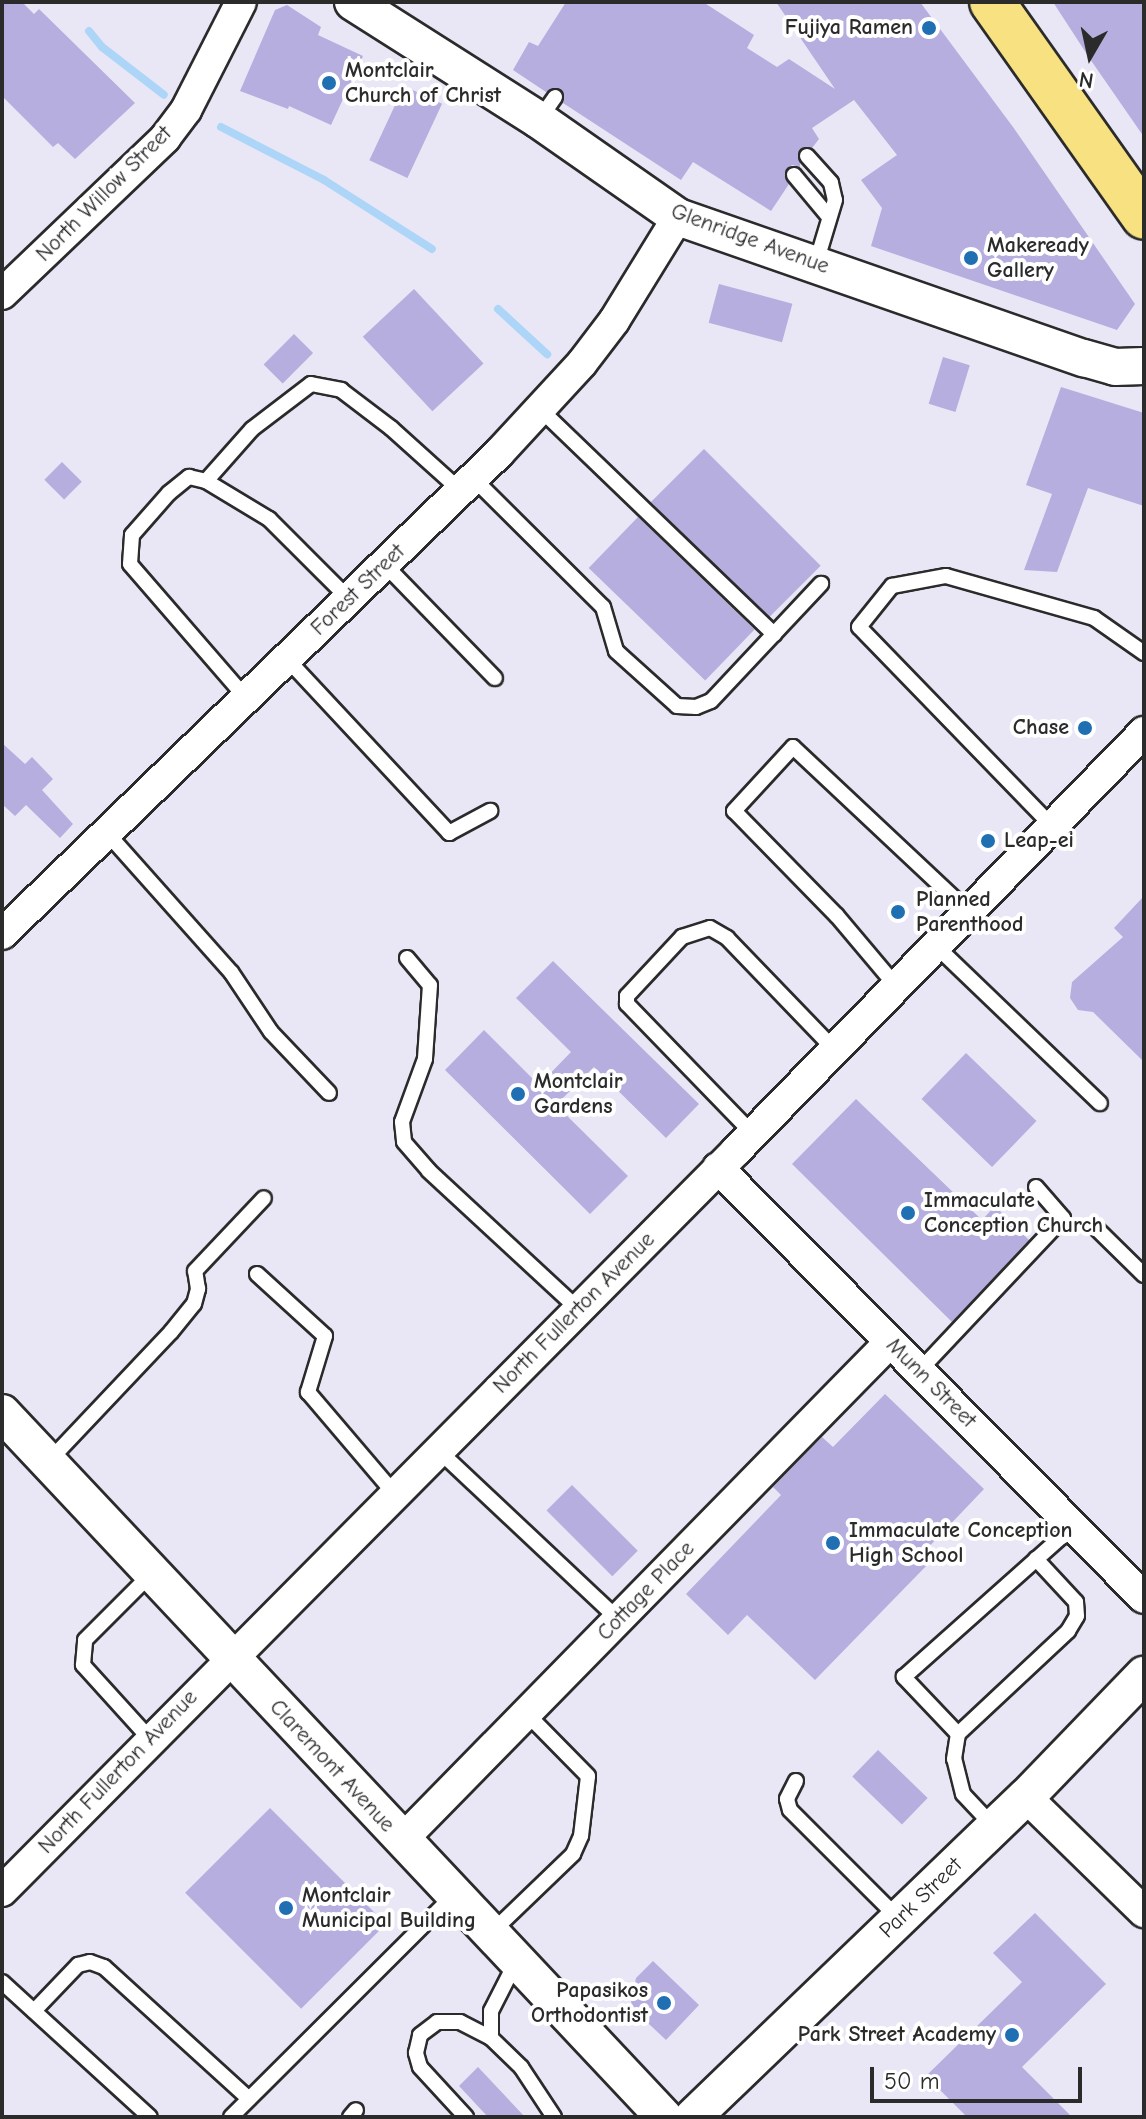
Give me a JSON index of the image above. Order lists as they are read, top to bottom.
{
  "streets": {
    "street": [
      "North Willow Street",
      "Glenridge Avenue",
      "Forest Street",
      "North Fullerton Avenue",
      "Munn Street",
      "Cottage Place",
      "Claremont Avenue",
      "Park Street"
    ]
  },
  "crossings": [
    ["Glenridge Avenue", "Forest Street"],
    ["North Fullerton Avenue", "Munn Street"],
    ["North Fullerton Avenue", "Claremont Avenue"],
    ["Munn Street", "Cottage Place"],
    ["Cottage Place", "Claremont Avenue"]
  ],
  "places": [
    "Fujiya Ramen",
    "Montclair Church of Christ",
    "Makeready Gallery",
    "Chase",
    "Leap-ei",
    "Planned Parenthood",
    "Montclair Gardens",
    "Immaculate Conception Church",
    "Immaculate Conception High School",
    "Montclair Municipal Building",
    "Papasikos Orthodontist",
    "Park Street Academy"
  ],
  "scale_bar": "50 m",
  "north": "bottom"
}
